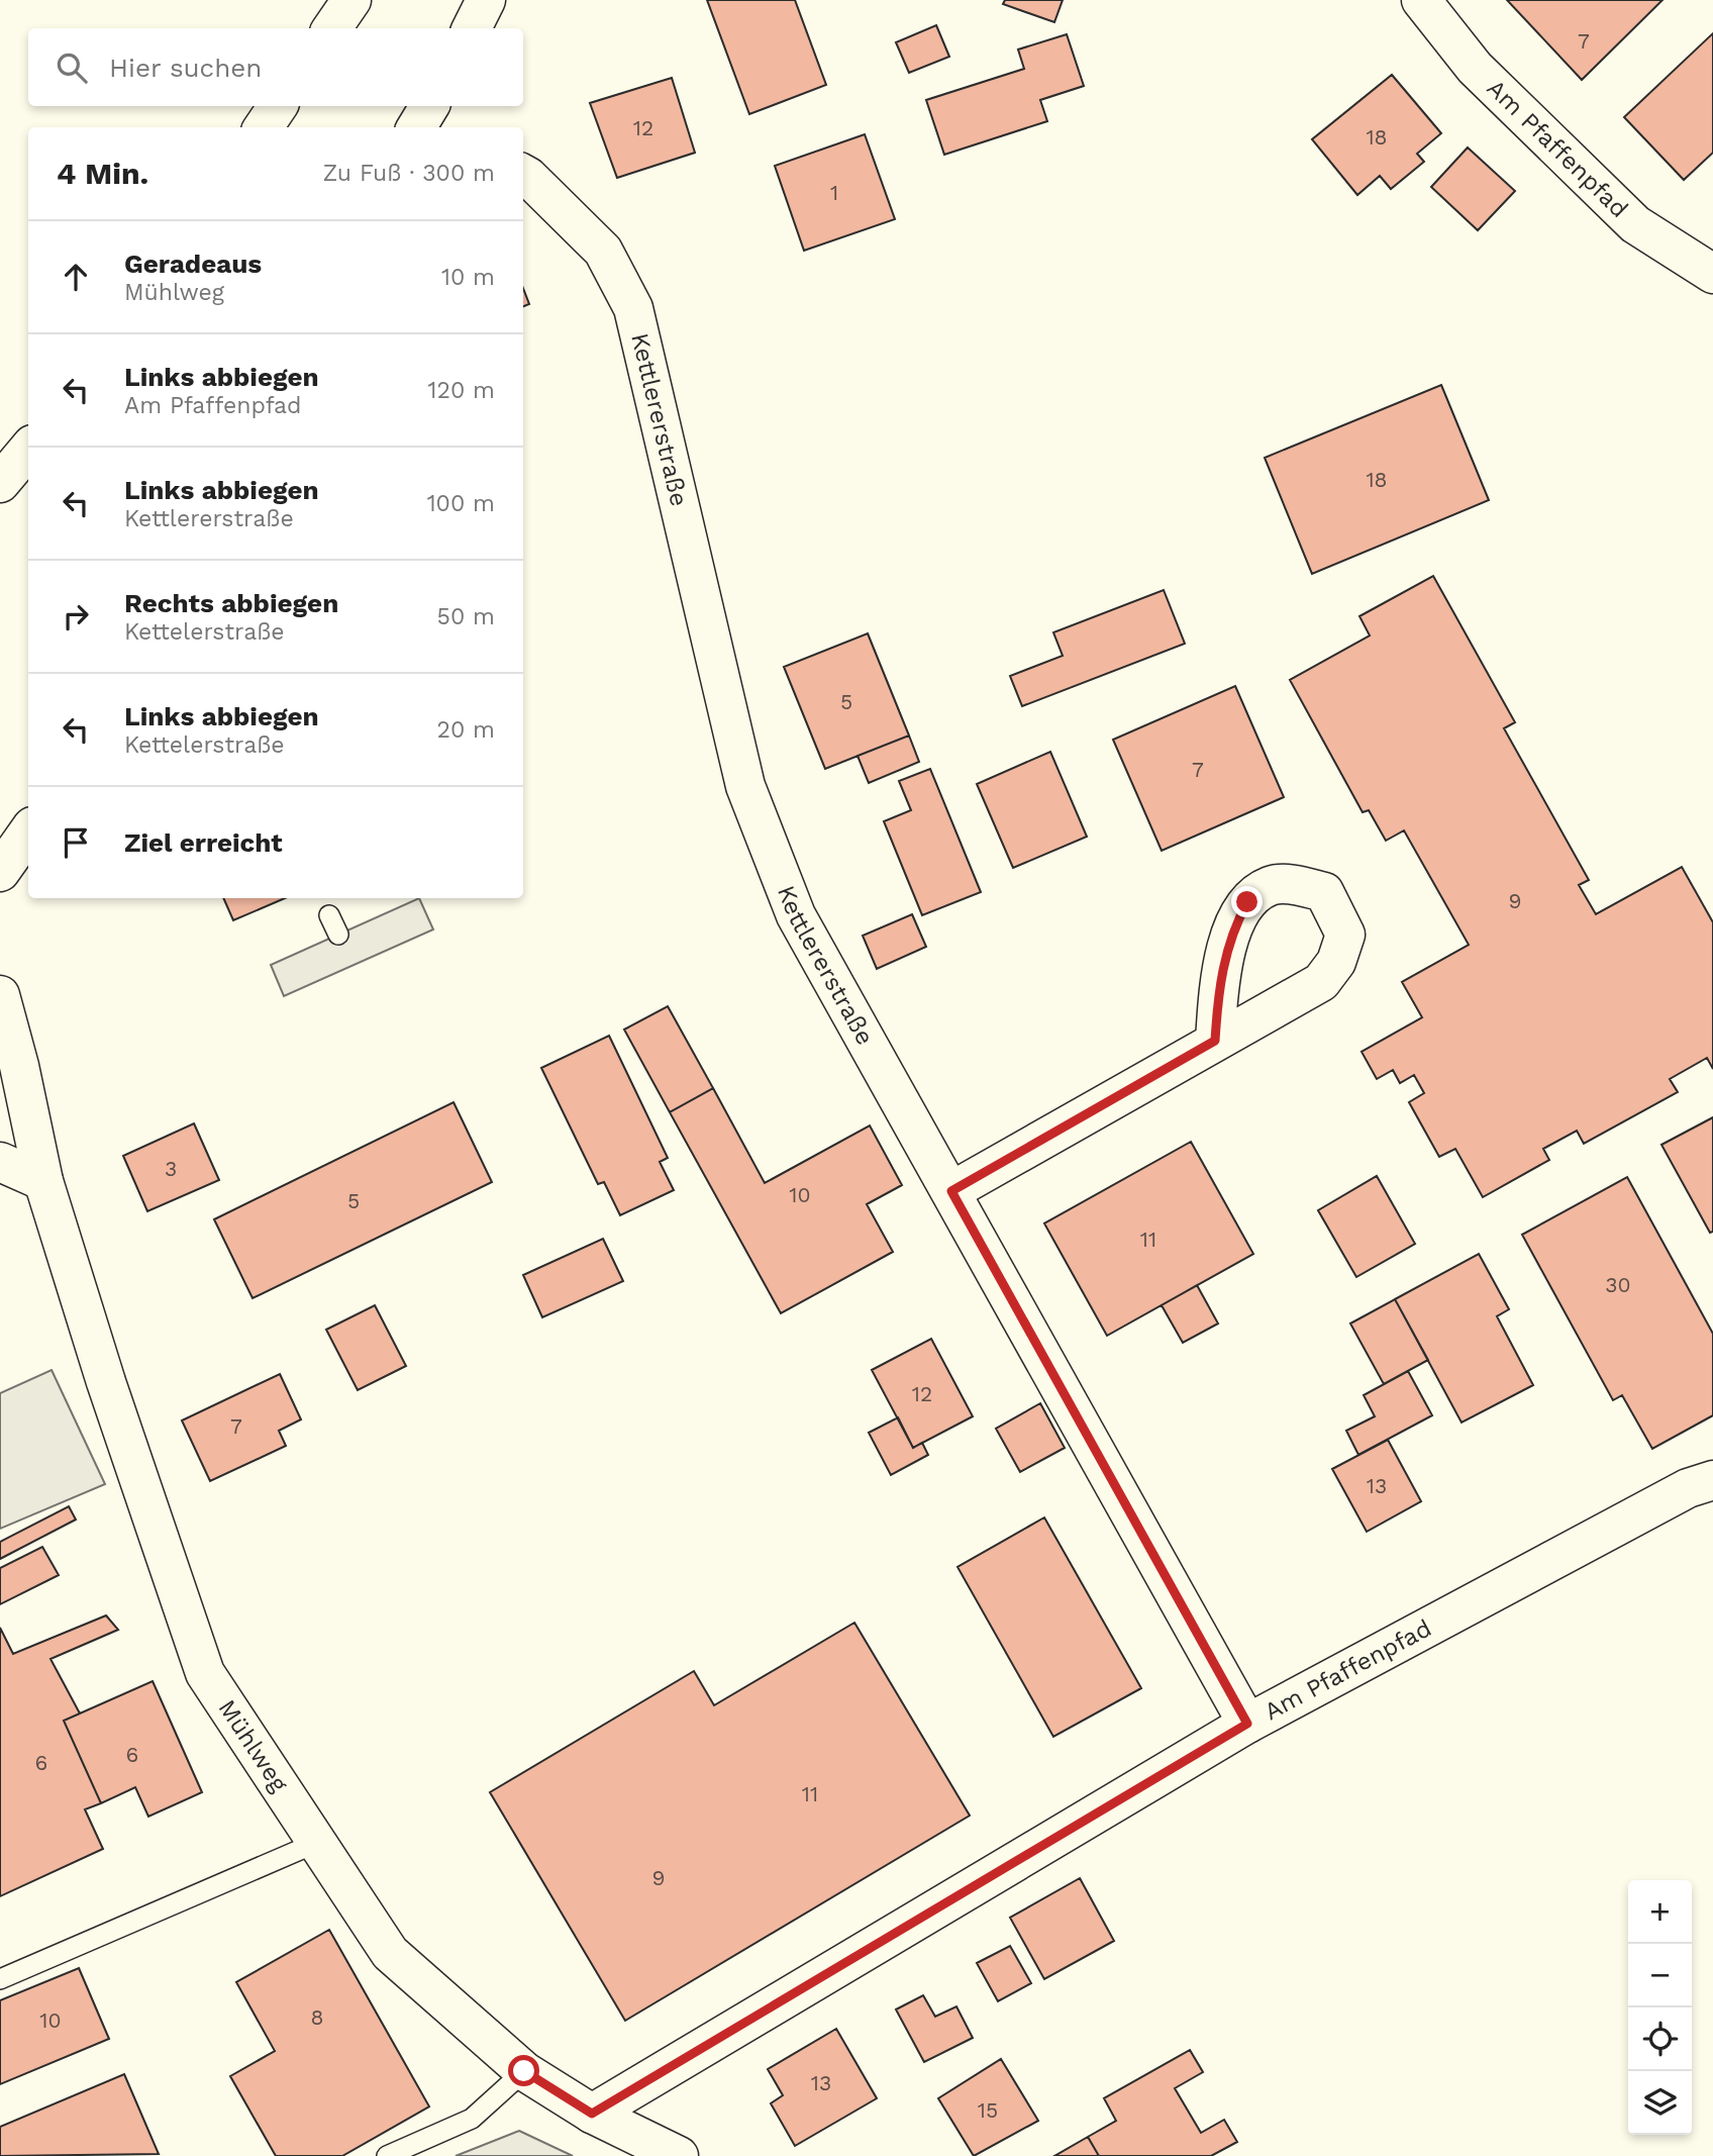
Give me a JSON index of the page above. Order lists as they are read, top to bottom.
{
  "streets": {
    "street": ["Am Pfaffenpfad", "Kettlererstraße", "Mühlweg"]
  },
  "crossings": [
    ["Am Pfaffenpfad", "Kettlererstraße"],
    ["Am Pfaffenpfad", "Mühlweg"]
  ],
  "house_numbers": [
    "7",
    "12",
    "18",
    "1",
    "18",
    "5",
    "7",
    "9",
    "3",
    "10",
    "5",
    "11",
    "30",
    "12",
    "7",
    "13",
    "6",
    "6",
    "11",
    "9",
    "8",
    "10",
    "13",
    "15"
  ],
  "page": {
    "search": "Hier suchen",
    "heading": ["4 Min.", "Zu Fuß · 300 m"],
    "list": [
      ["Geradeaus", "Mühlweg", "10 m"],
      ["Links abbiegen", "Am Pfaffenpfad", "120 m"],
      ["Links abbiegen", "Kettlererstraße", "100 m"],
      ["Rechts abbiegen", "Kettelerstraße", "50 m"],
      ["Links abbiegen", "Kettelerstraße", "20 m"],
      "Ziel erreicht"
    ],
    "map_buttons": ["+", "−"]
  }
}
